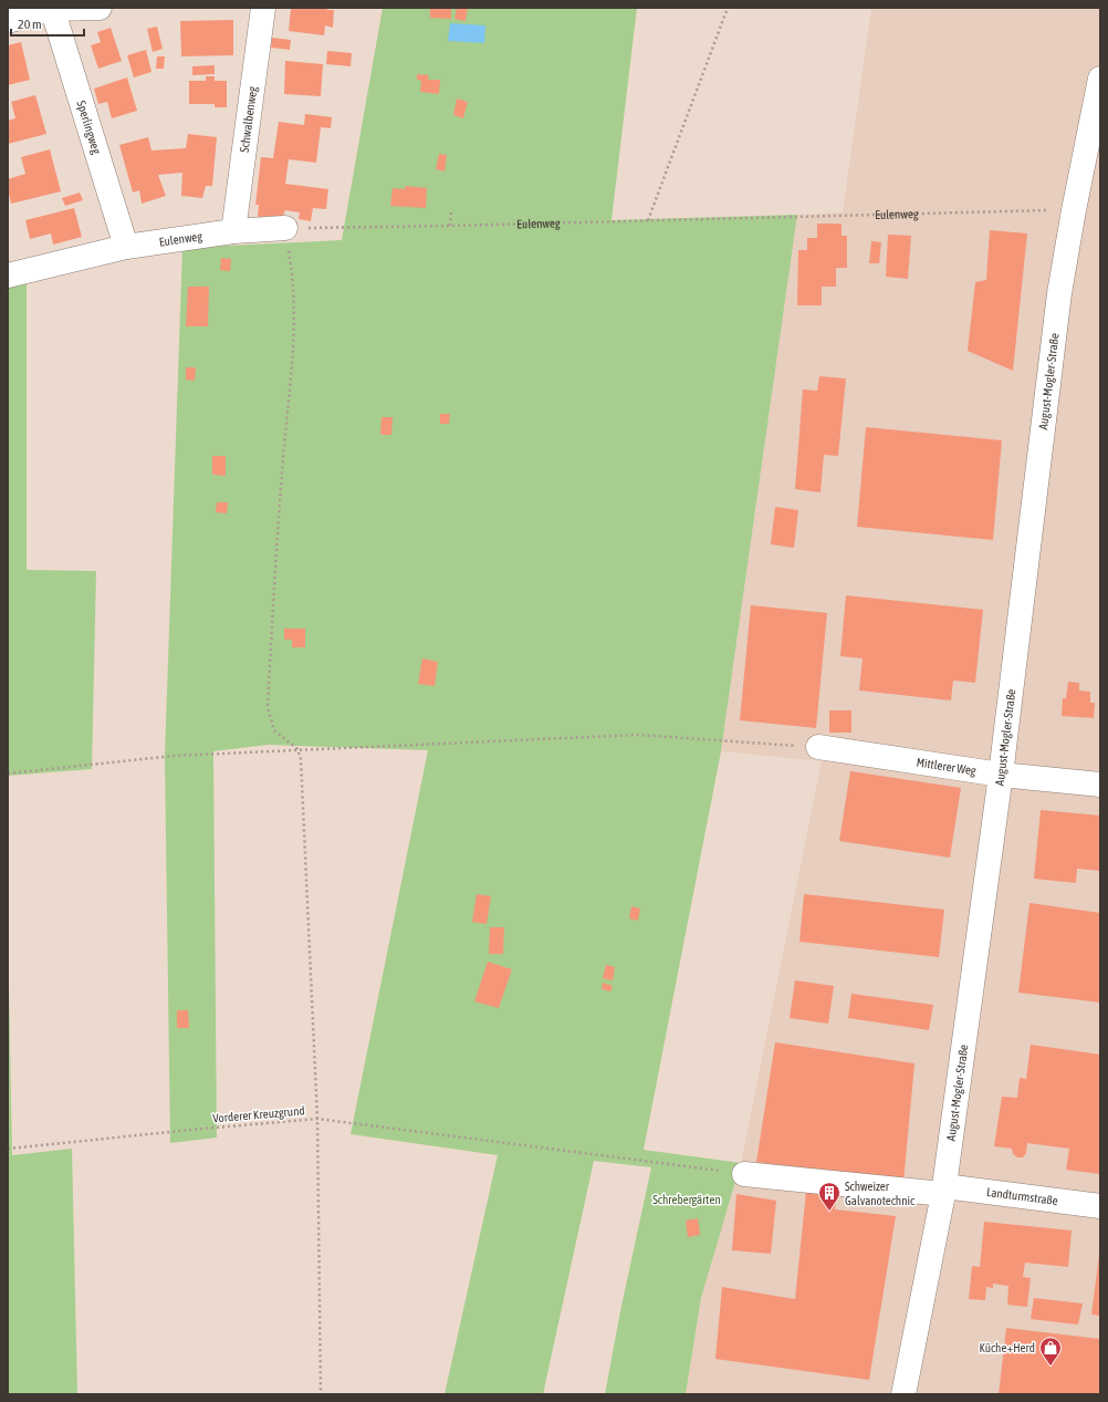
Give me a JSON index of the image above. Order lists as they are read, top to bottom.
{
  "streets": {
    "street": [
      "Schwalbenweg",
      "Sperlingweg",
      "Eulenweg",
      "August-Mogler-Straße",
      "Mittlerer Weg",
      "Landturmstraße"
    ],
    "path": ["Vorderer Kreuzgrund"]
  },
  "crossings": [
    ["Schwalbenweg", "Eulenweg"],
    ["Sperlingweg", "Eulenweg"],
    ["Eulenweg", "August-Mogler-Straße"],
    ["August-Mogler-Straße", "Mittlerer Weg"],
    ["August-Mogler-Straße", "Landturmstraße"],
    ["Vorderer Kreuzgrund", "Landturmstraße"]
  ],
  "parks": ["Schrebergärten"],
  "places": {
    "building": ["Schweizer Galvanotechnic"],
    "shop": ["Küche+Herd"]
  },
  "scale_bar": "20 m"
}
